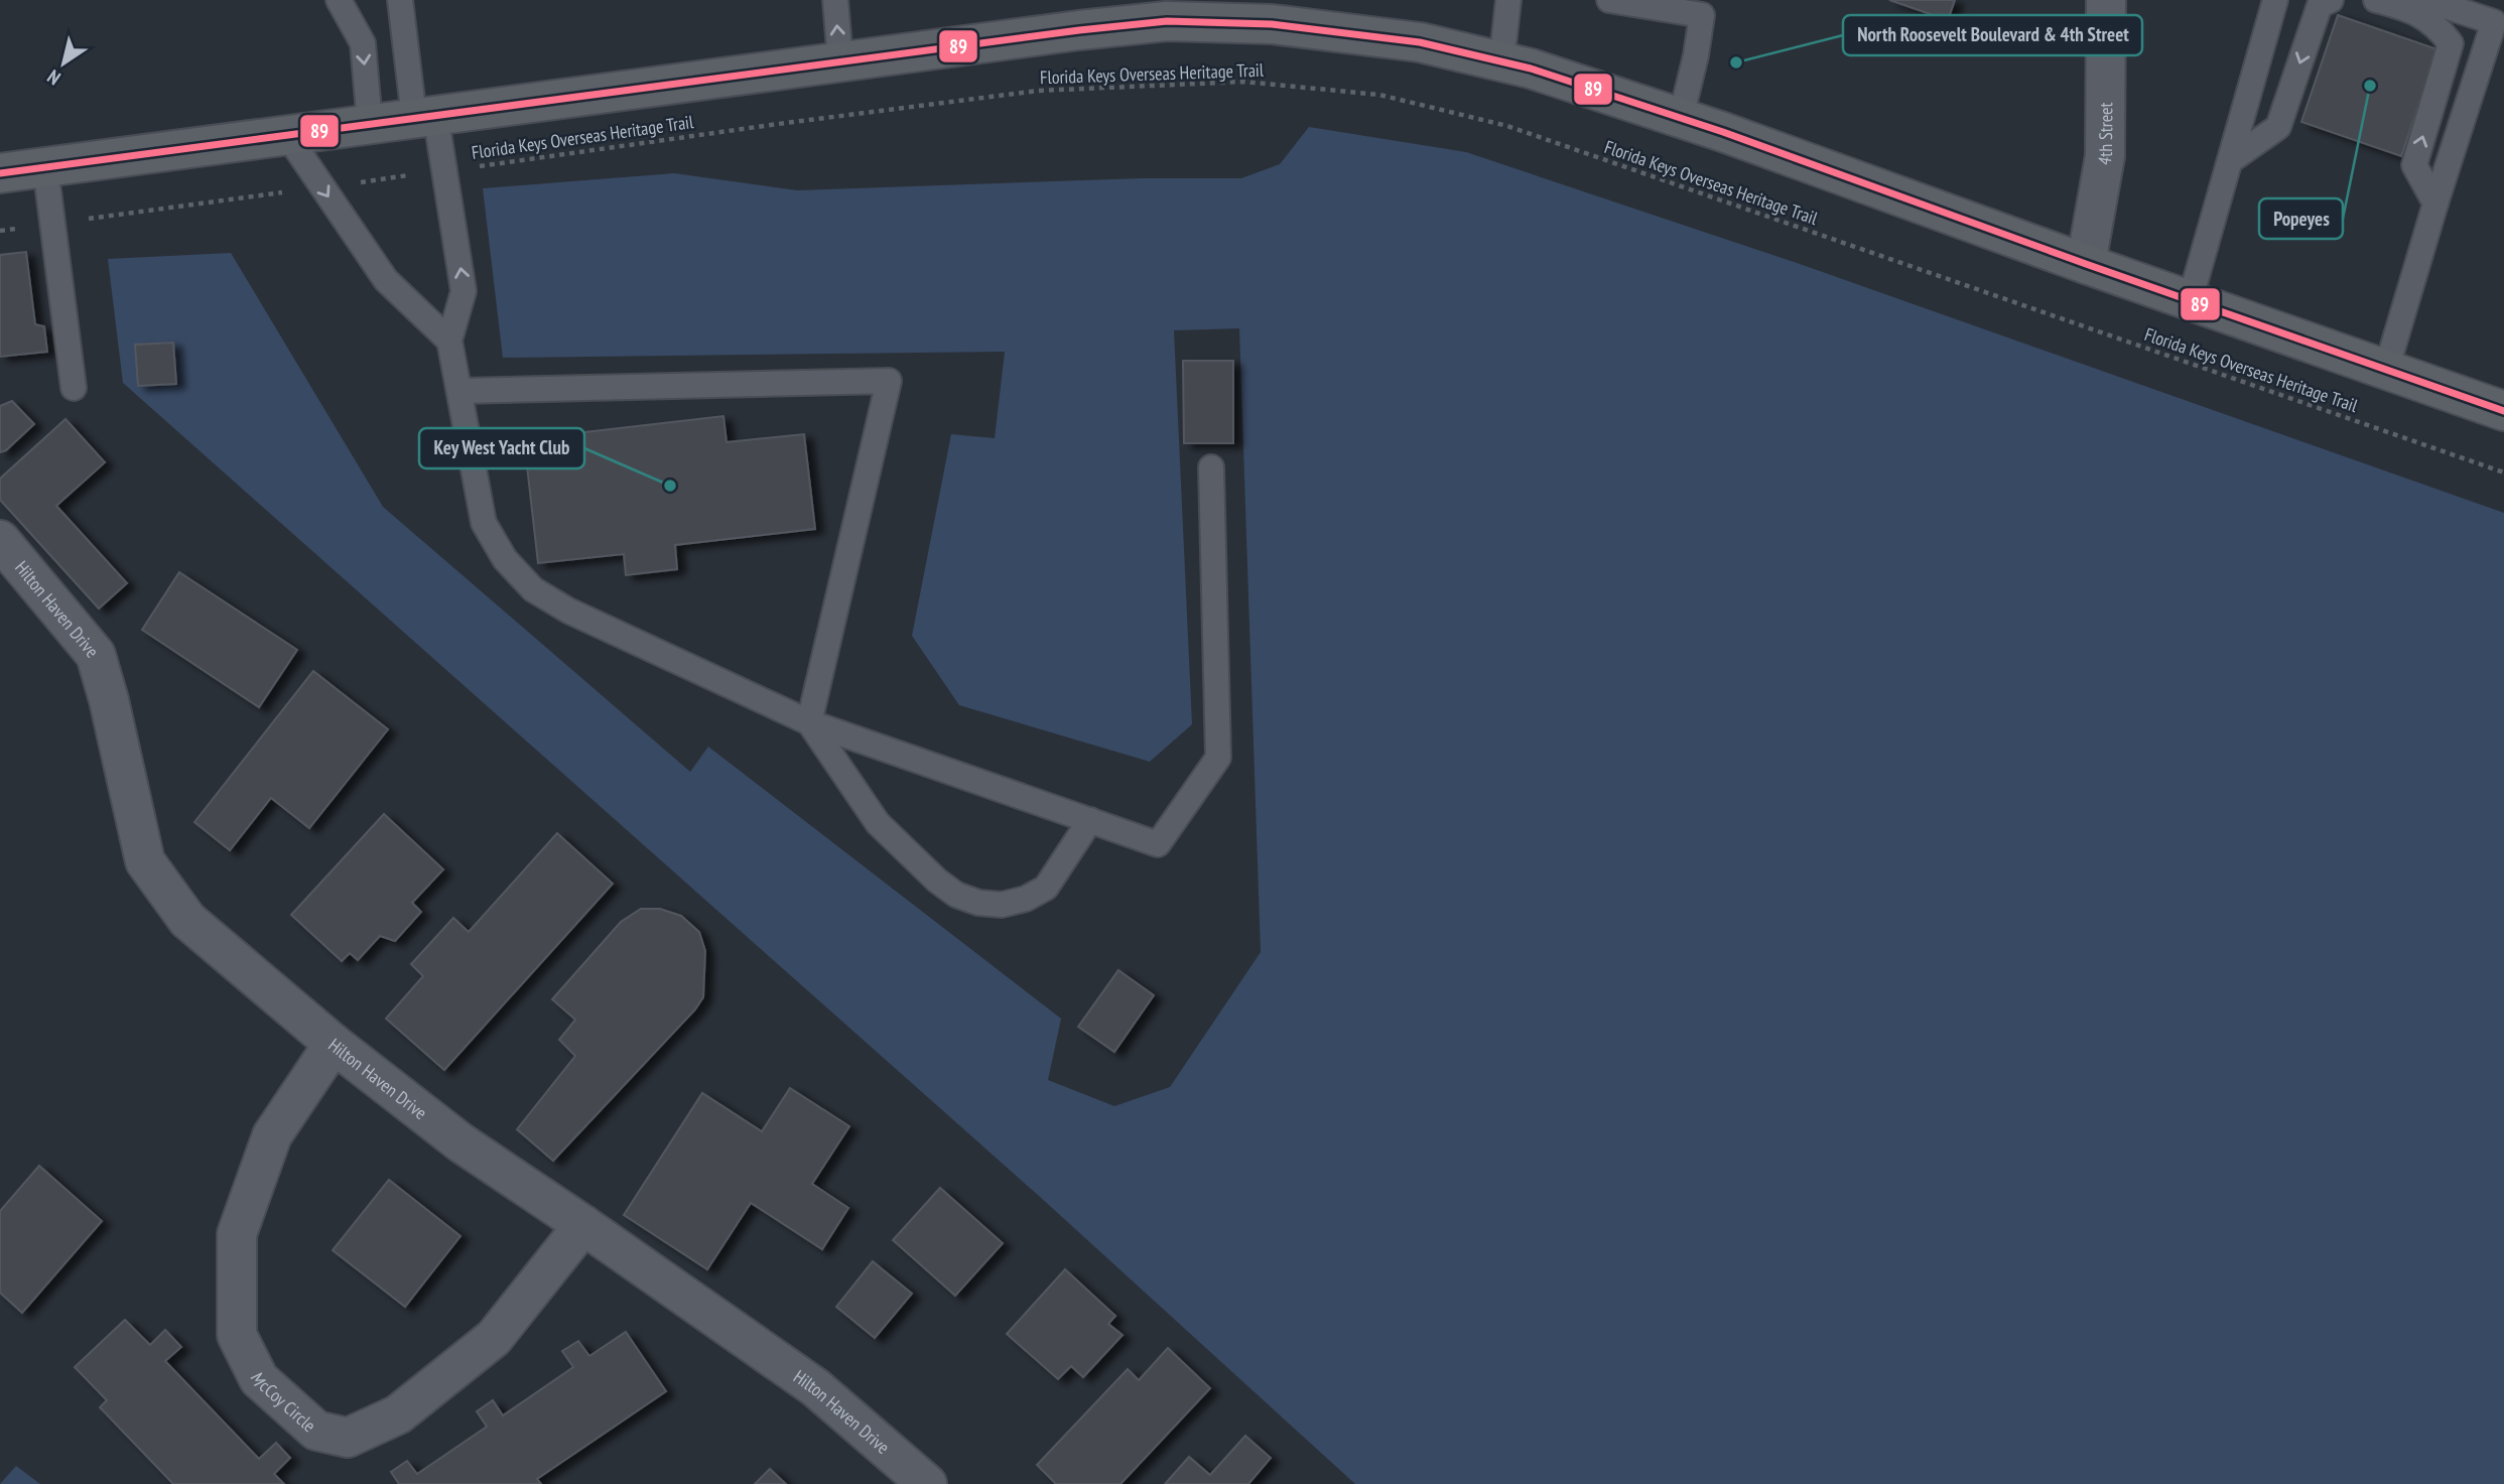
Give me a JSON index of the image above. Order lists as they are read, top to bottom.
{
  "streets": {
    "street": ["4th Street", "Hilton Haven Drive", "McCoy Circle"],
    "path": ["Florida Keys Overseas Heritage Trail"]
  },
  "crossings": [
    ["Hilton Haven Drive", "McCoy Circle"]
  ],
  "places": ["North Roosevelt Boulevard & 4th Street", "Popeyes", "Key West Yacht Club"],
  "lines": ["transit line 89"],
  "north": "bottom left"
}
